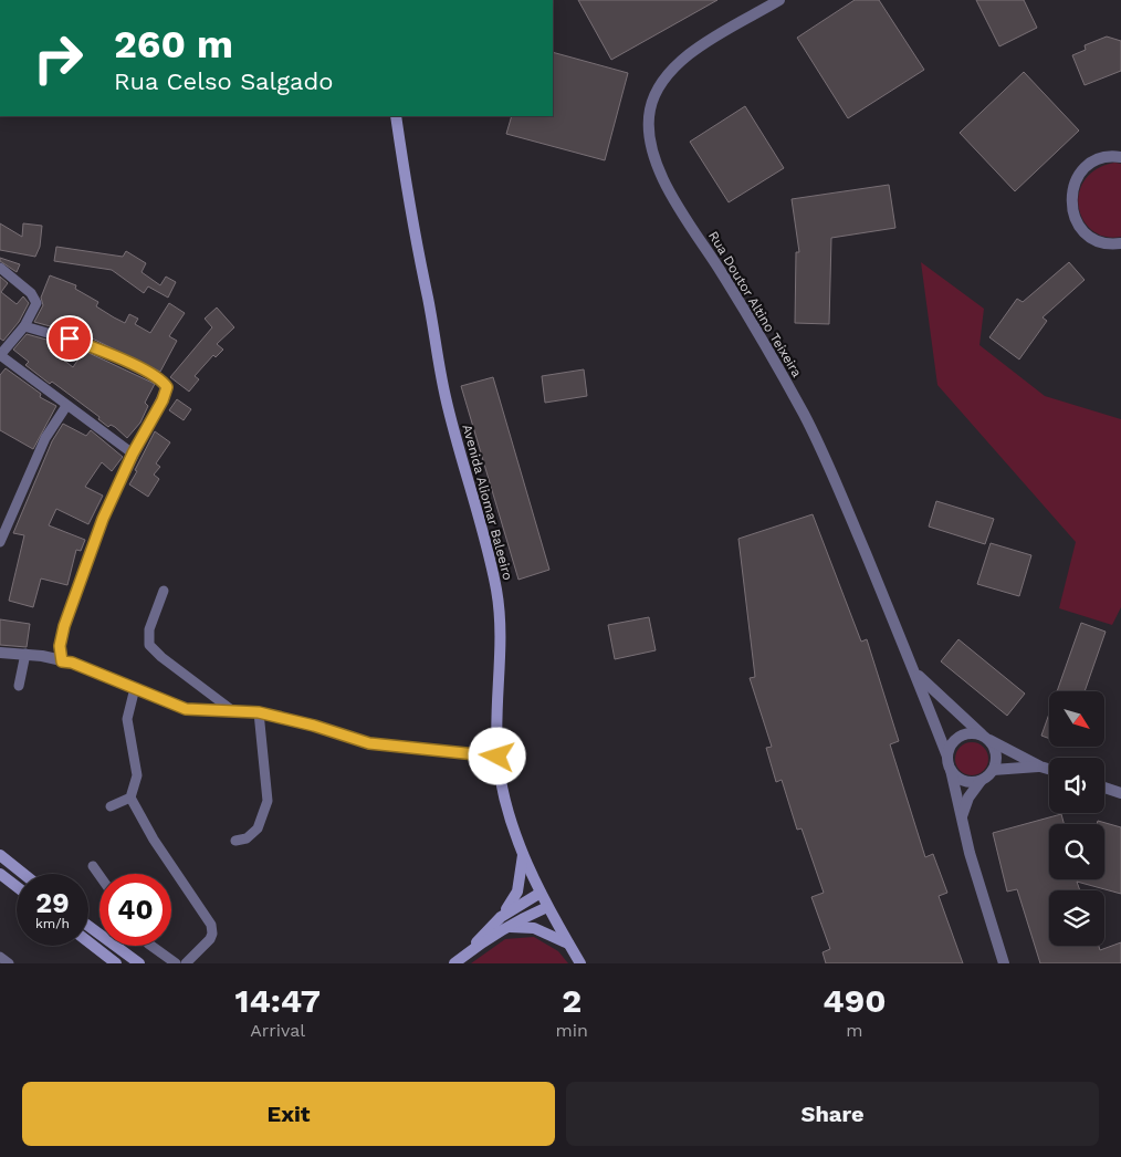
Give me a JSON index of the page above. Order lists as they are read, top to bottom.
{
  "streets": {
    "main road": ["Avenida Aliomar Baleeiro"],
    "street": ["Rua Doutor Altino Teixeira"]
  },
  "north": "bottom right",
  "page": {
    "turn": ["260 m", "Rua Celso Salgado"],
    "speed": "29 km/h",
    "limit": "40",
    "eta": [
      "14:47",
      "Arrival",
      "2",
      "min",
      "490",
      "m"
    ],
    "buttons": ["Exit", "Share"]
  }
}
